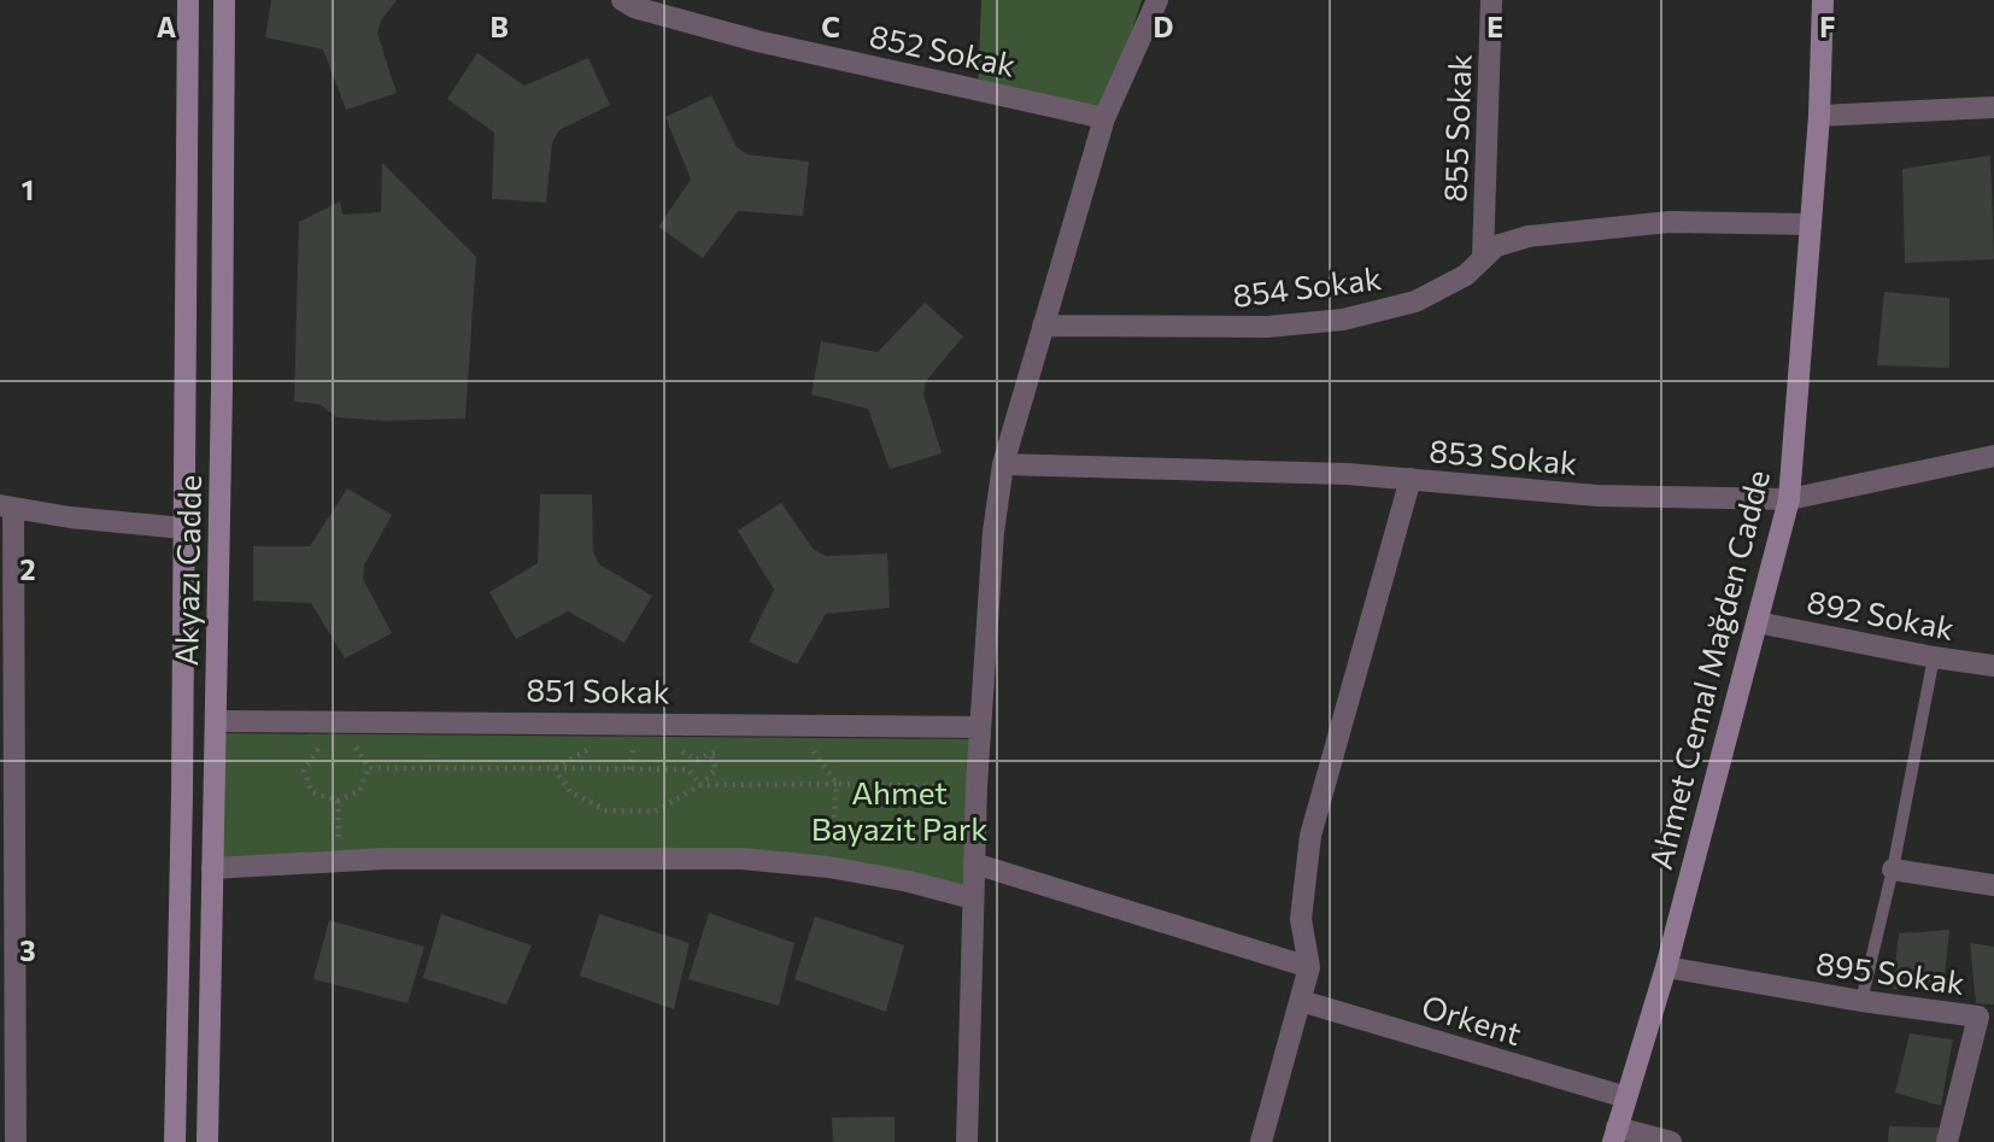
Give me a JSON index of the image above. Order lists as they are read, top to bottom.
{
  "streets": {
    "main road": ["Akyazı Cadde", "Ahmet Cemal Mağden Cadde"],
    "street": [
      "852 Sokak",
      "855 Sokak",
      "854 Sokak",
      "853 Sokak",
      "892 Sokak",
      "851 Sokak",
      "895 Sokak",
      "Orkent"
    ]
  },
  "crossings": [
    ["855 Sokak", "854 Sokak"],
    ["854 Sokak", "Ahmet Cemal Mağden Cadde"],
    ["853 Sokak", "Ahmet Cemal Mağden Cadde"],
    ["Akyazı Cadde", "851 Sokak"],
    ["892 Sokak", "Ahmet Cemal Mağden Cadde"],
    ["Ahmet Cemal Mağden Cadde", "895 Sokak"],
    ["Ahmet Cemal Mağden Cadde", "Orkent"]
  ],
  "parks": ["Ahmet Bayazit Park"],
  "grid": {
    "columns": [
      "A",
      "B",
      "C",
      "D",
      "E",
      "F"
    ],
    "rows": ["1", "2", "3"]
  }
}
